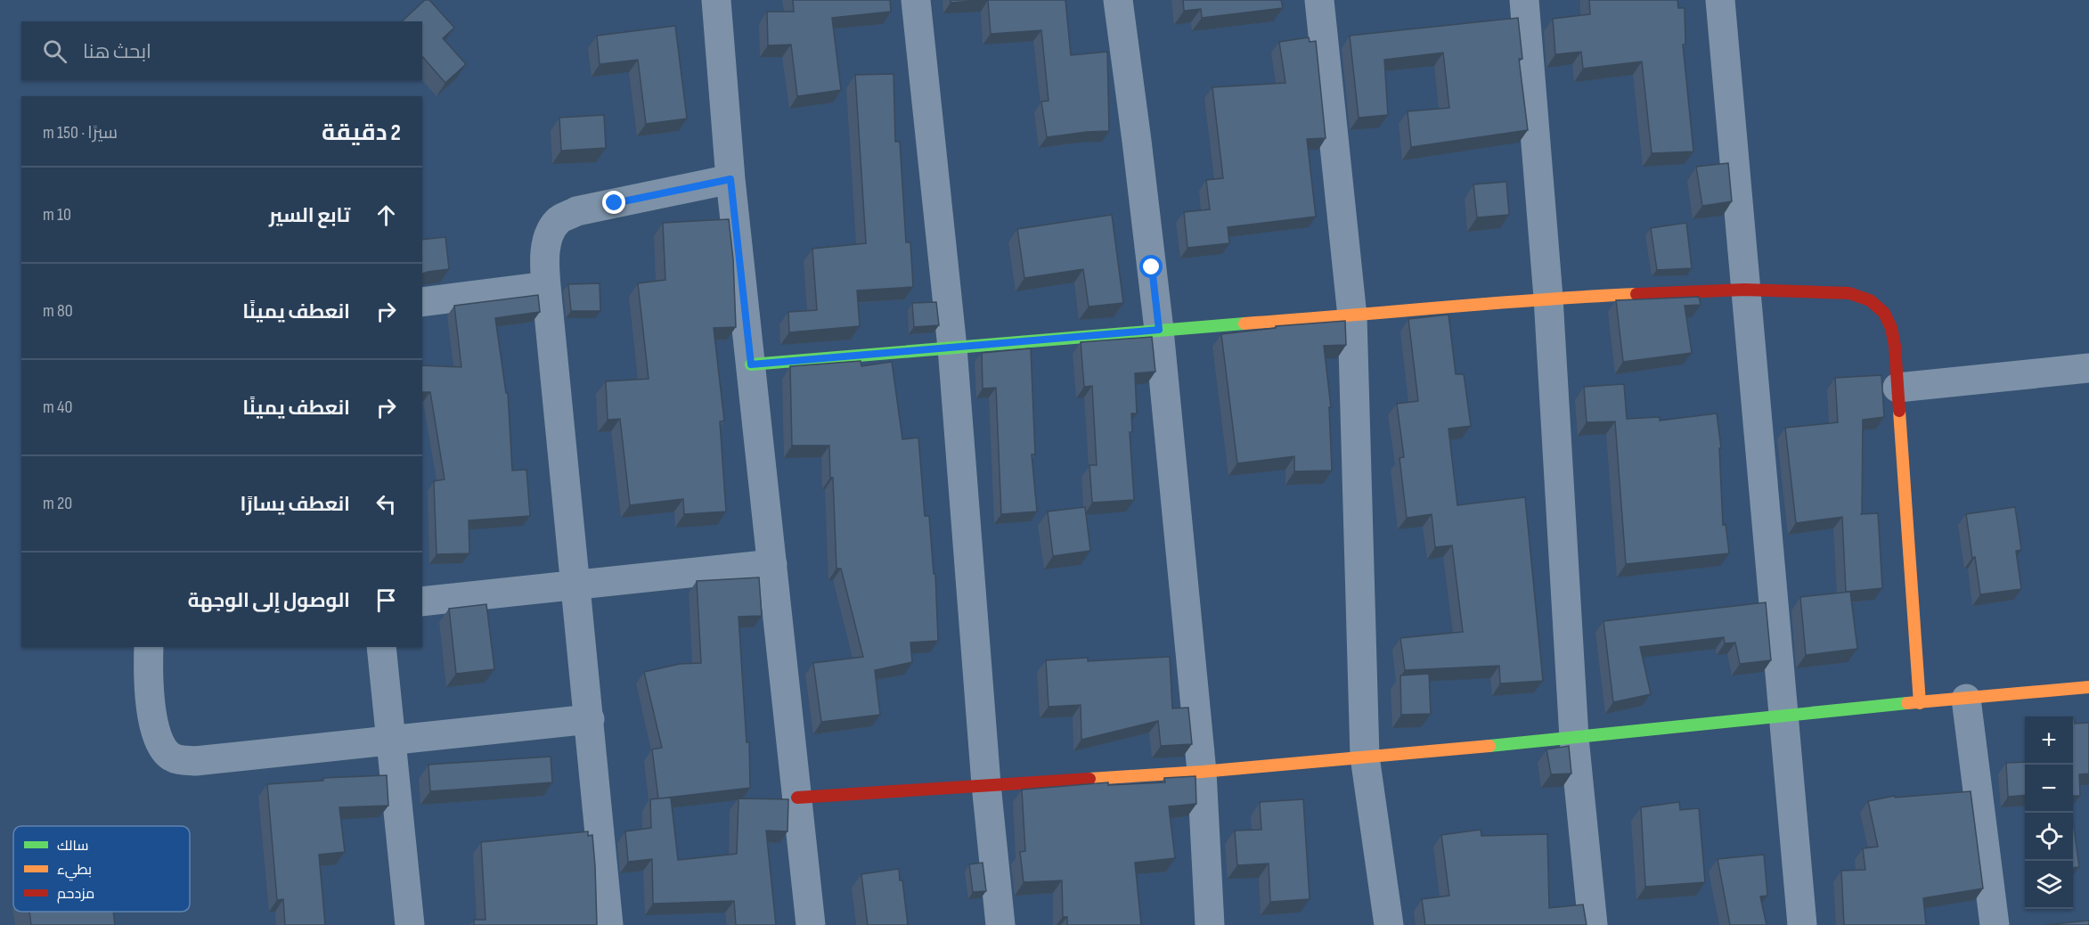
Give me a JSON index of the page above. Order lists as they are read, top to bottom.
{
  "legend": ["سالك", "بطيء", "مزدحم"],
  "page": {
    "search": "ابحث هنا",
    "heading": ["2 دقيقة", "سيرًا · 150 m"],
    "list": [
      ["تابع السير", "10 m"],
      ["انعطف يمينًا", "80 m"],
      ["انعطف يمينًا", "40 m"],
      ["انعطف يسارًا", "20 m"],
      "الوصول إلى الوجهة"
    ],
    "map_buttons": ["+", "−"]
  }
}
